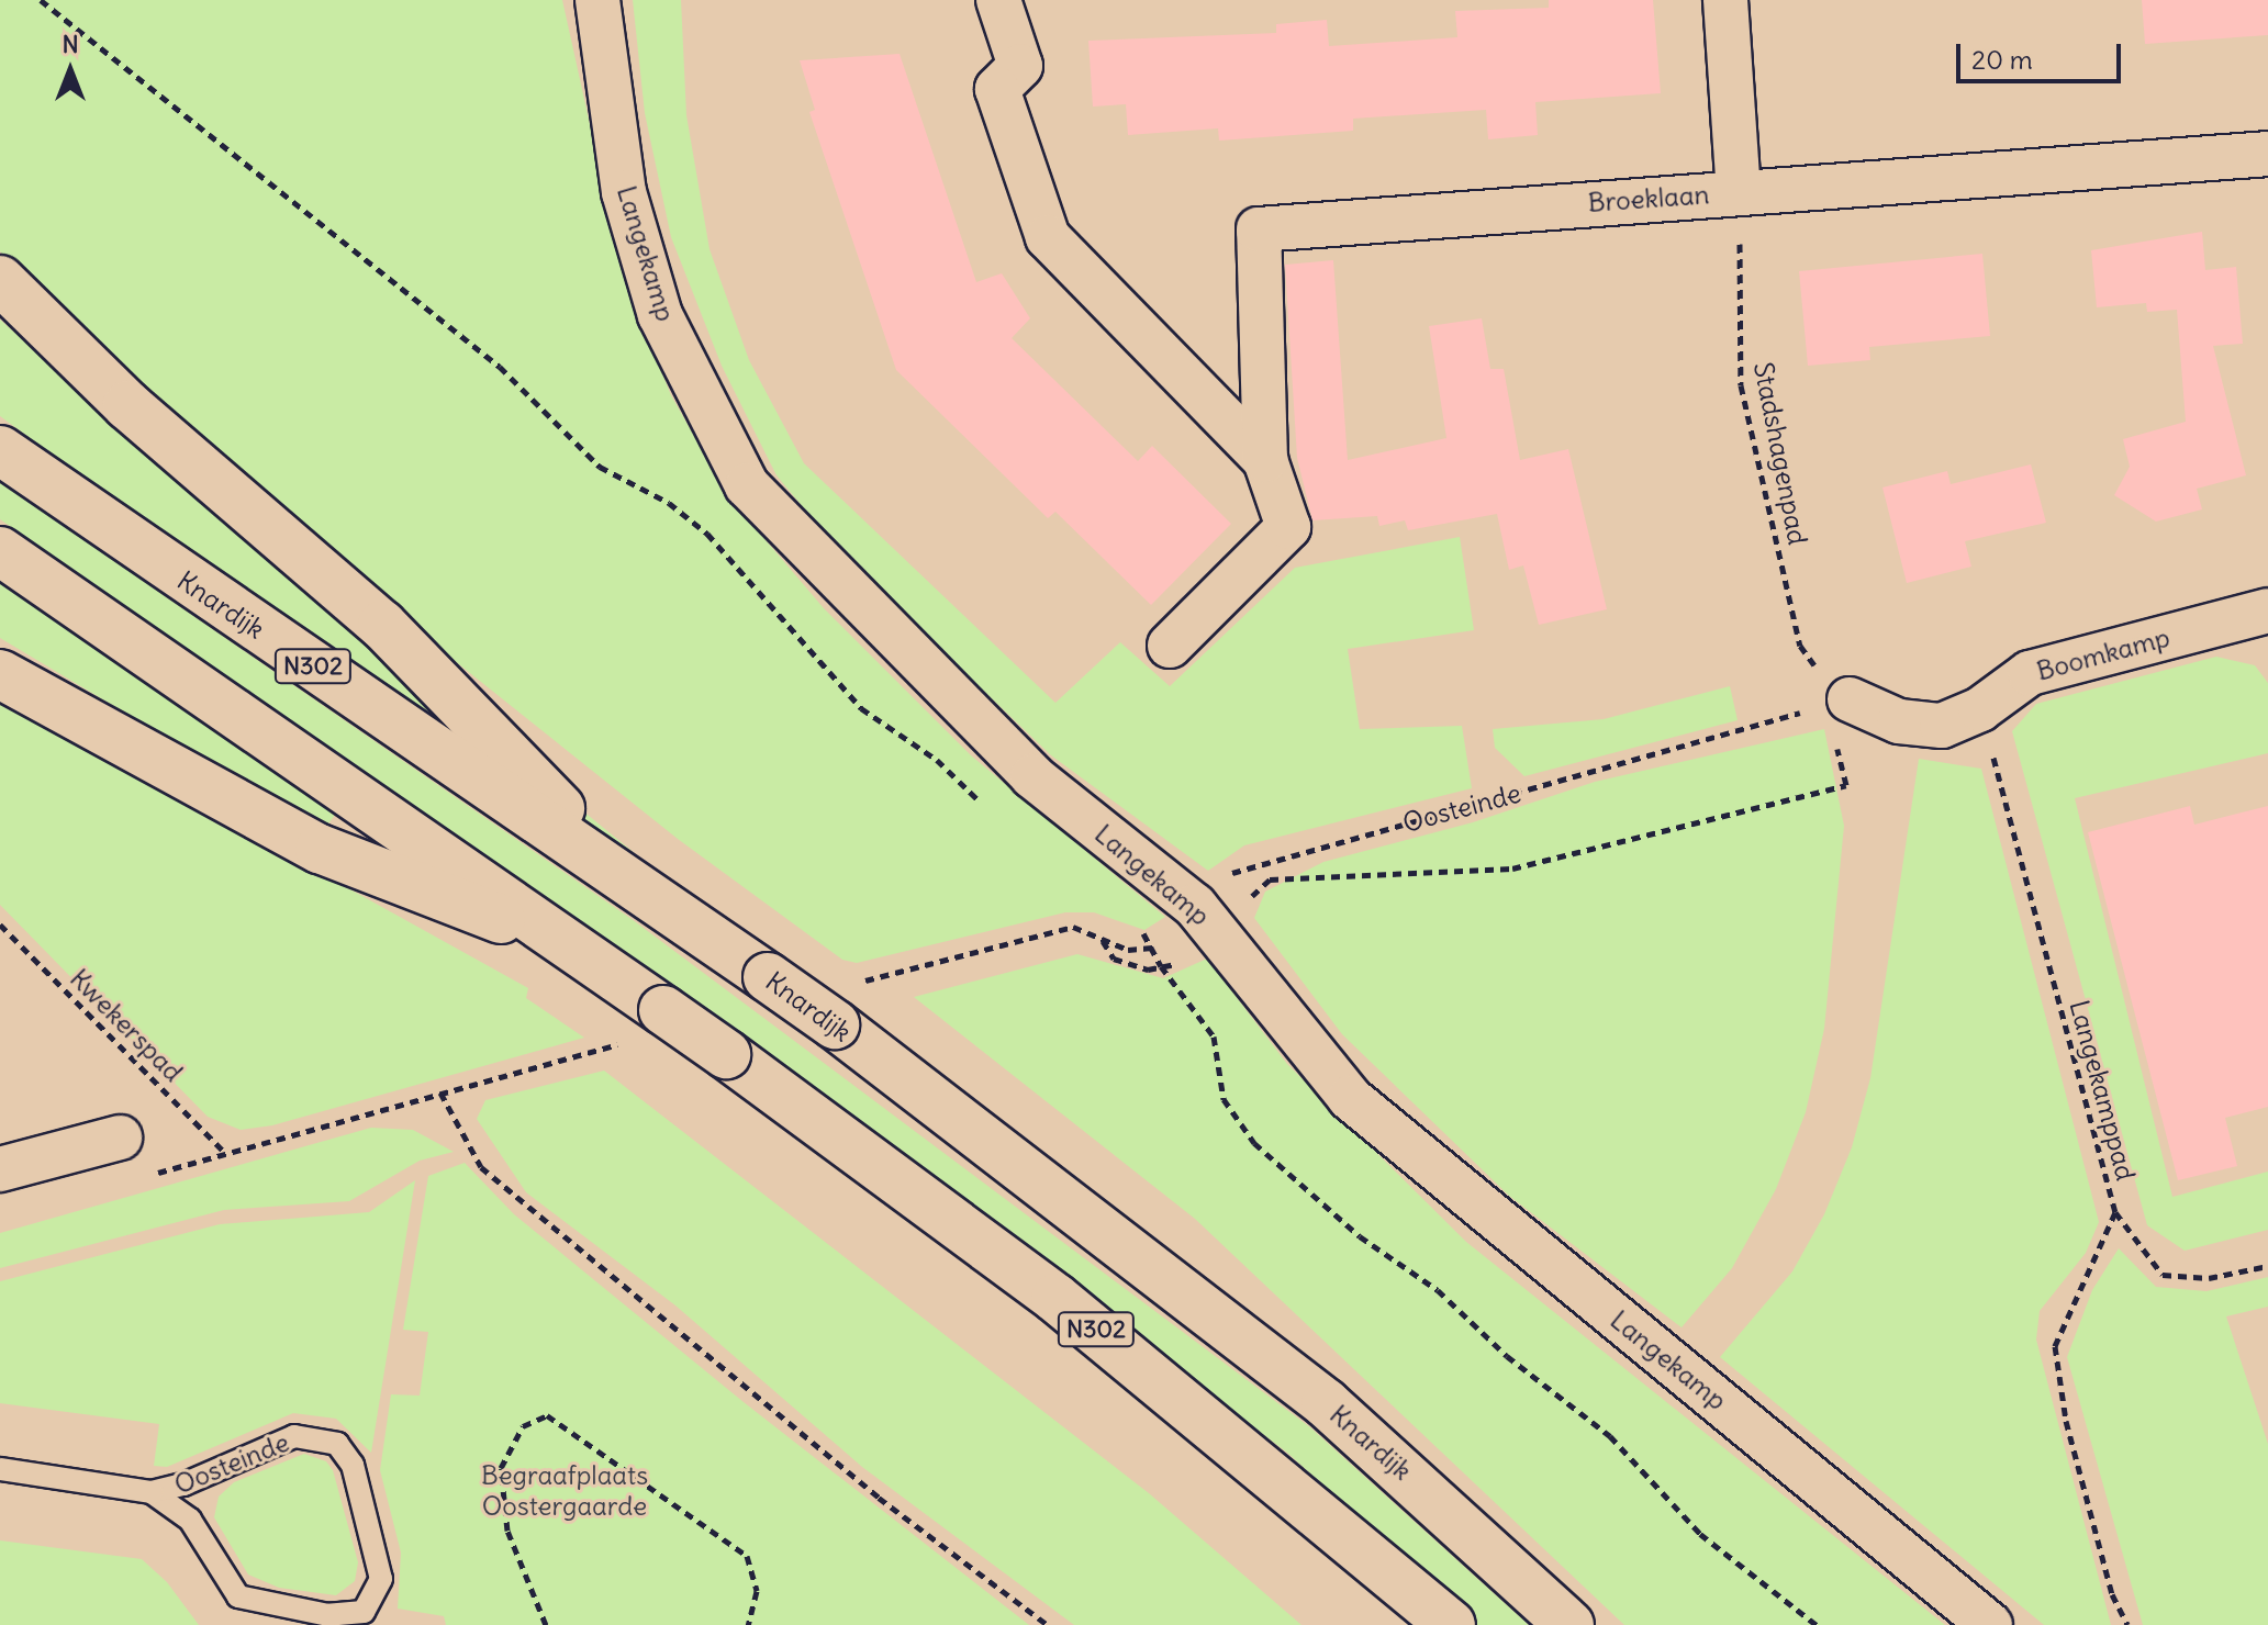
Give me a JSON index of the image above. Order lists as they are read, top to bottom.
{
  "streets": {
    "main road": ["Knardijk", "N302"],
    "street": ["Broeklaan", "Langekamp", "Boomkamp"],
    "lane": ["Oosteinde"],
    "path": ["Stadshagenpad", "Kwekerspad", "Langekamppad"]
  },
  "crossings": [
    ["Broeklaan", "Stadshagenpad"],
    ["Langekamp", "Oosteinde"],
    ["Stadshagenpad", "Boomkamp"],
    ["Stadshagenpad", "Oosteinde"],
    ["Boomkamp", "Oosteinde"],
    ["Boomkamp", "Langekamppad"]
  ],
  "parks": ["Begraafplaats Oostergaarde"],
  "scale_bar": "20 m",
  "north": "top"
}
